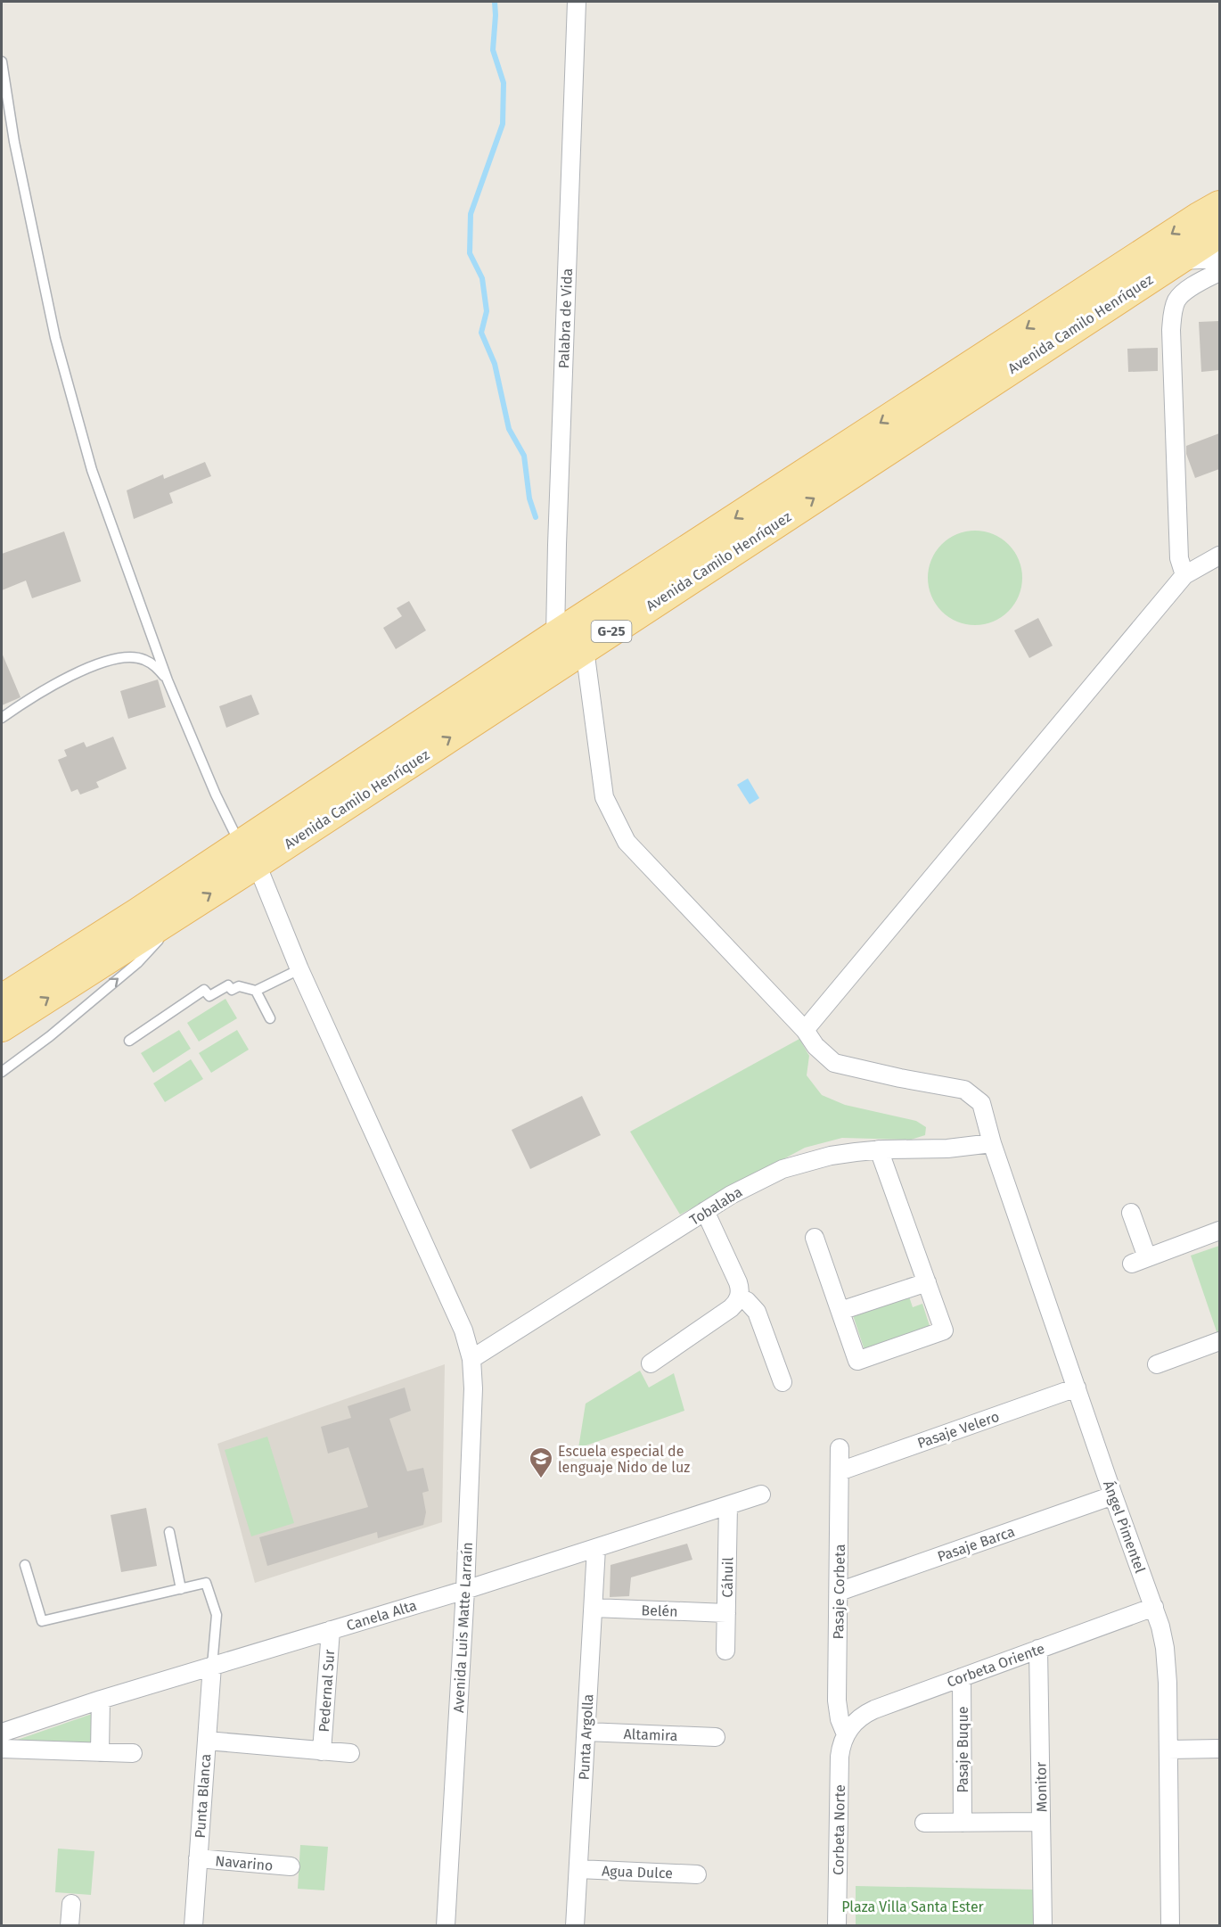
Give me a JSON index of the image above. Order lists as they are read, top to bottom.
{
  "streets": {
    "main road": ["Avenida Camilo Henríquez", "G-25"],
    "street": [
      "Palabra de Vida",
      "Tobalaba",
      "Pasaje Velero",
      "Ángel Pimentel",
      "Pasaje Barca",
      "Cáhuil",
      "Pasaje Corbeta",
      "Belén",
      "Canela Alta",
      "Avenida Luis Matte Larraín",
      "Corbeta Oriente",
      "Pedernal Sur",
      "Altamira",
      "Punta Argolla",
      "Pasaje Buque",
      "Monitor",
      "Punta Blanca",
      "Corbeta Norte",
      "Navarino",
      "Agua Dulce"
    ]
  },
  "crossings": [
    ["Palabra de Vida", "Avenida Camilo Henríquez"],
    ["Avenida Camilo Henríquez", "Ángel Pimentel"],
    ["Avenida Camilo Henríquez", "Avenida Luis Matte Larraín"],
    ["Tobalaba", "Ángel Pimentel"],
    ["Tobalaba", "Avenida Luis Matte Larraín"],
    ["Pasaje Velero", "Ángel Pimentel"],
    ["Pasaje Velero", "Pasaje Corbeta"],
    ["Ángel Pimentel", "Pasaje Barca"],
    ["Ángel Pimentel", "Corbeta Oriente"],
    ["Pasaje Barca", "Pasaje Corbeta"],
    ["Cáhuil", "Belén"],
    ["Cáhuil", "Canela Alta"],
    ["Pasaje Corbeta", "Corbeta Oriente"],
    ["Pasaje Corbeta", "Corbeta Norte"],
    ["Belén", "Punta Argolla"],
    ["Canela Alta", "Avenida Luis Matte Larraín"],
    ["Canela Alta", "Pedernal Sur"],
    ["Canela Alta", "Punta Argolla"],
    ["Canela Alta", "Punta Blanca"],
    ["Corbeta Oriente", "Pasaje Buque"],
    ["Corbeta Oriente", "Monitor"],
    ["Corbeta Oriente", "Corbeta Norte"],
    ["Altamira", "Punta Argolla"],
    ["Punta Argolla", "Agua Dulce"],
    ["Punta Blanca", "Navarino"]
  ],
  "parks": ["Plaza Villa Santa Ester"],
  "places": {
    "school or university": ["Escuela especial de lenguaje Nido de luz"]
  }
}
